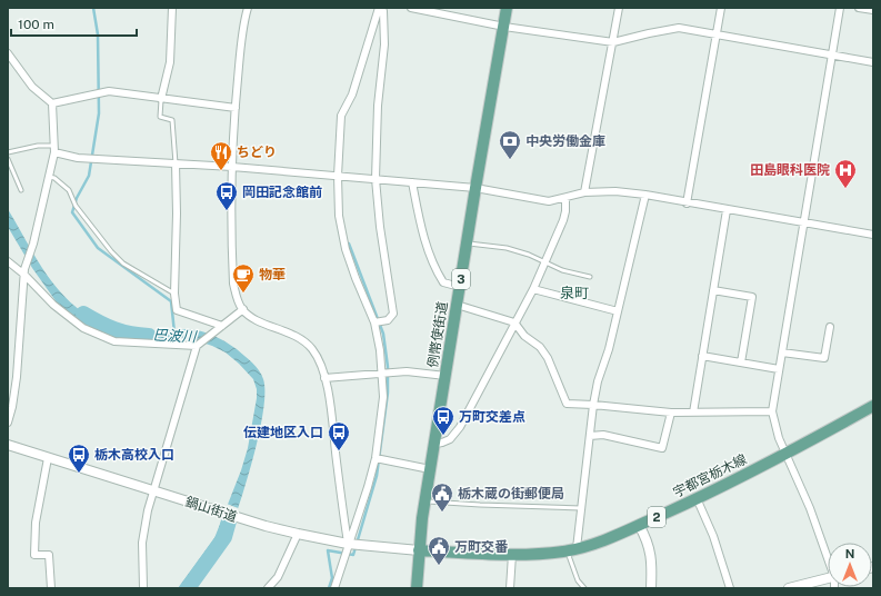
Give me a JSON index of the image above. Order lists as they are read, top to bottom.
{
  "streets": {
    "main road": [
      "3",
      "例幣使街道",
      "宇都宮栃木線",
      "2"
    ],
    "street": ["鍋山街道"]
  },
  "crossings": [
    ["例幣使街道", "宇都宮栃木線"],
    ["例幣使街道", "鍋山街道"],
    ["宇都宮栃木線", "鍋山街道"]
  ],
  "districts": ["泉町"],
  "water": ["巴波川"],
  "places": {
    "bank": ["中央労働金庫"],
    "restaurant": ["ちどり"],
    "hospital": ["田島眼科医院"],
    "bus stop": [
      "岡田記念館前",
      "万町交差点",
      "伝建地区入口",
      "栃木高校入口"
    ],
    "cafe": ["物華"],
    "public building": ["栃木蔵の街郵便局", "万町交番"]
  },
  "scale_bar": "100 m",
  "north": "top"
}
